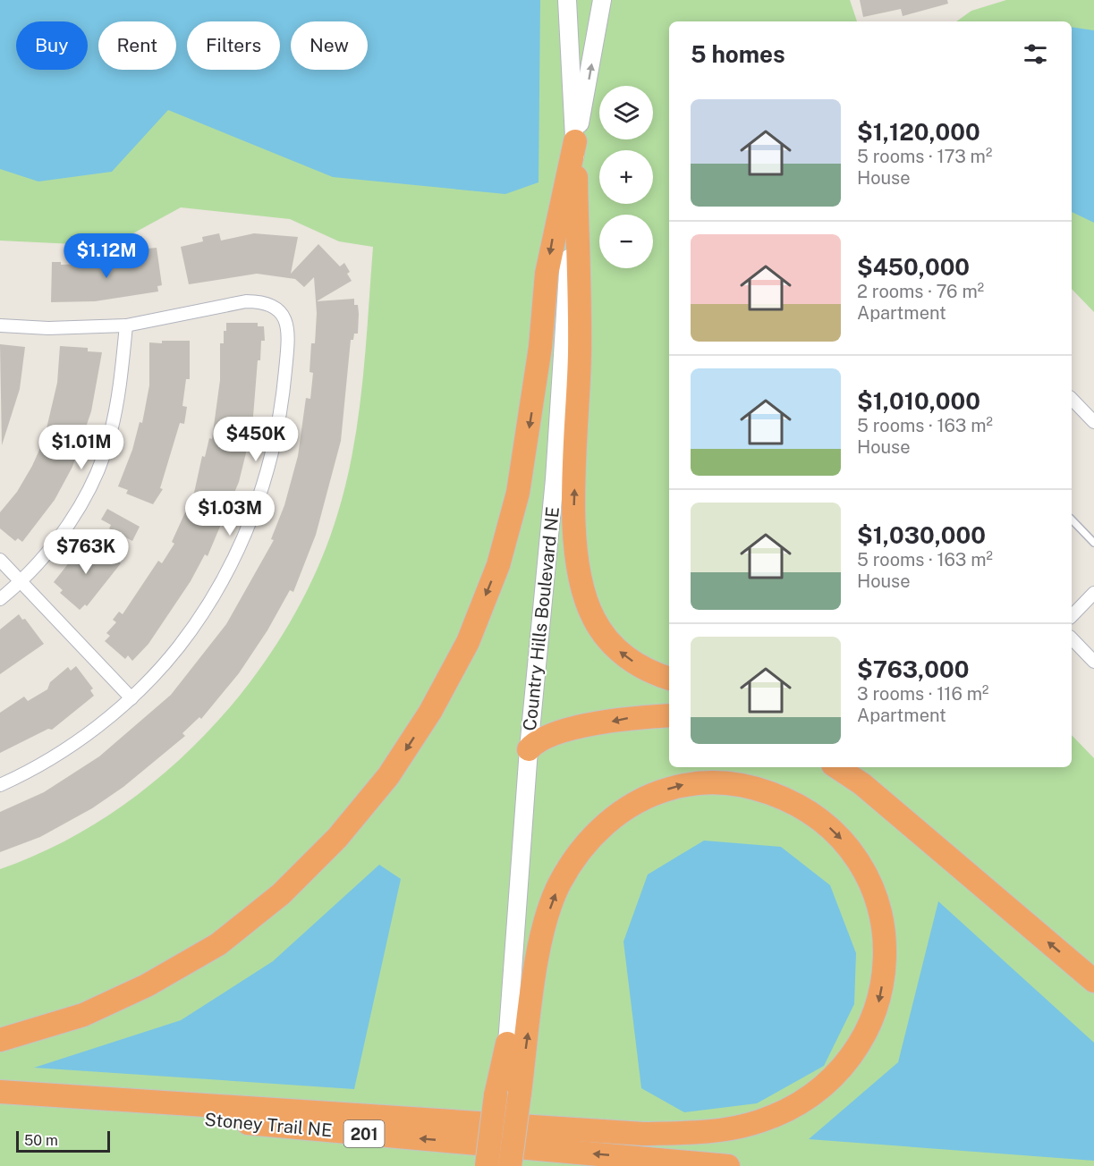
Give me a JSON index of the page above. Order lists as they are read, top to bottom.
{
  "streets": {
    "highway": ["Stoney Trail NE", "201"],
    "main road": ["Country Hills Boulevard NE"]
  },
  "one_way": ["Stoney Trail NE"],
  "scale_bar": "50 m",
  "page": {
    "chip": [
      "Buy",
      "Rent",
      "Filters",
      "New"
    ],
    "heading": "5 homes",
    "map_buttons": ["+", "−"],
    "list": [
      {
        "name": "$1,120,000",
        "note": "5 rooms · 173 m² · House"
      },
      {
        "name": "$450,000",
        "note": "2 rooms · 76 m² · Apartment"
      },
      {
        "name": "$1,010,000",
        "note": "5 rooms · 163 m² · House"
      },
      {
        "name": "$1,030,000",
        "note": "5 rooms · 163 m² · House"
      },
      {
        "name": "$763,000",
        "note": "3 rooms · 116 m² · Apartment"
      }
    ],
    "price": [
      "$1.12M",
      "$450K",
      "$1.01M",
      "$1.03M",
      "$763K"
    ],
    "scale": "50 m"
  }
}
